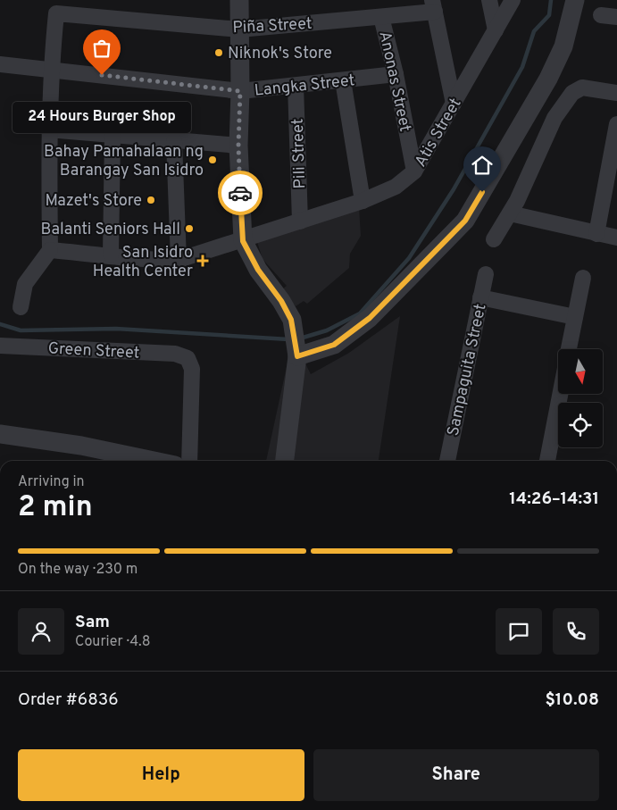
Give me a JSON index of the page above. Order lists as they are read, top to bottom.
{
  "streets": {
    "street": [
      "Piña Street",
      "Anonas Street",
      "Langka Street",
      "Atis Street",
      "Pili Street",
      "Green Street",
      "Sampaguita Street"
    ]
  },
  "crossings": [
    ["Piña Street", "Anonas Street"],
    ["Piña Street", "Langka Street"],
    ["Anonas Street", "Langka Street"],
    ["Anonas Street", "Atis Street"],
    ["Langka Street", "Pili Street"],
    ["Atis Street", "Pili Street"]
  ],
  "places": {
    "other": [
      "Niknok's Store",
      "24 Hours Burger Shop",
      "Bahay Pamahalaan ng Barangay San Isidro",
      "Mazet's Store",
      "Balanti Seniors Hall"
    ],
    "health": ["San Isidro Health Center"]
  },
  "north": "bottom",
  "page": {
    "bubble": "24 Hours Burger Shop",
    "heading": ["2 min", "Arriving in", "14:26–14:31"],
    "panel": [
      "Sam",
      "Courier · 4.8",
      "Order #6836",
      "$10.08"
    ],
    "bar": "On the way · 230 m",
    "buttons": ["Help", "Share"]
  }
}
